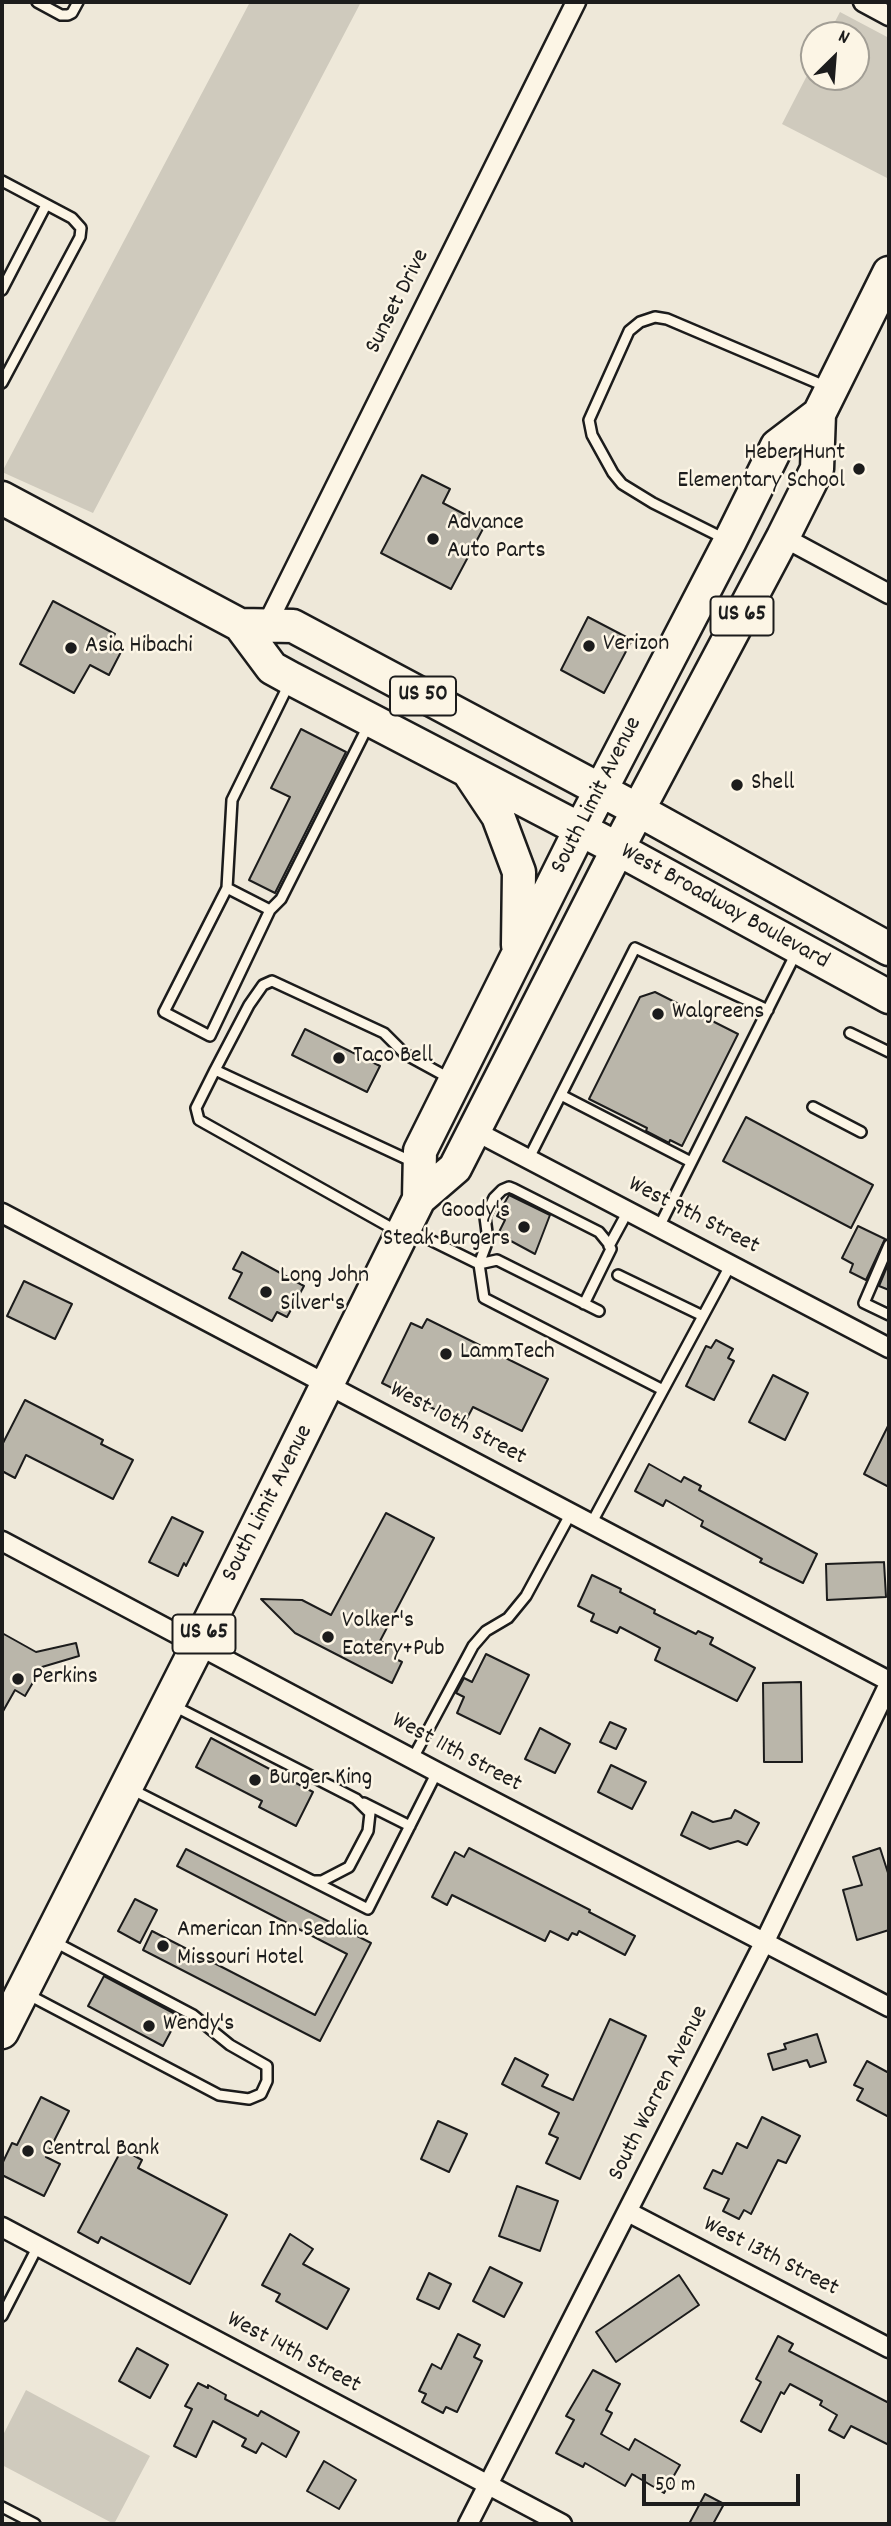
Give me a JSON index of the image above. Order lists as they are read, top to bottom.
{
  "streets": {
    "highway": [
      "US 65",
      "US 50",
      "South Limit Avenue",
      "West Broadway Boulevard"
    ],
    "street": [
      "Sunset Drive",
      "West 9th Street",
      "West 10th Street",
      "West 11th Street",
      "South Warren Avenue",
      "West 13th Street",
      "West 14th Street"
    ]
  },
  "crossings": [
    ["Sunset Drive", "West Broadway Boulevard"],
    ["South Limit Avenue", "West Broadway Boulevard"],
    ["South Limit Avenue", "West 9th Street"],
    ["South Limit Avenue", "West 10th Street"],
    ["South Limit Avenue", "West 11th Street"],
    ["West 10th Street", "South Warren Avenue"],
    ["West 11th Street", "South Warren Avenue"],
    ["South Warren Avenue", "West 13th Street"],
    ["South Warren Avenue", "West 14th Street"]
  ],
  "places": [
    "Heber Hunt Elementary School",
    "Advance Auto Parts",
    "Verizon",
    "Asia Hibachi",
    "Shell",
    "Walgreens",
    "Taco Bell",
    "Goody's Steak Burgers",
    "Long John Silver's",
    "LammTech",
    "Volker's Eatery+Pub",
    "Perkins",
    "Burger King",
    "American Inn Sedalia Missouri Hotel",
    "Wendy's",
    "Central Bank"
  ],
  "scale_bar": "50 m",
  "north": "top right"
}
